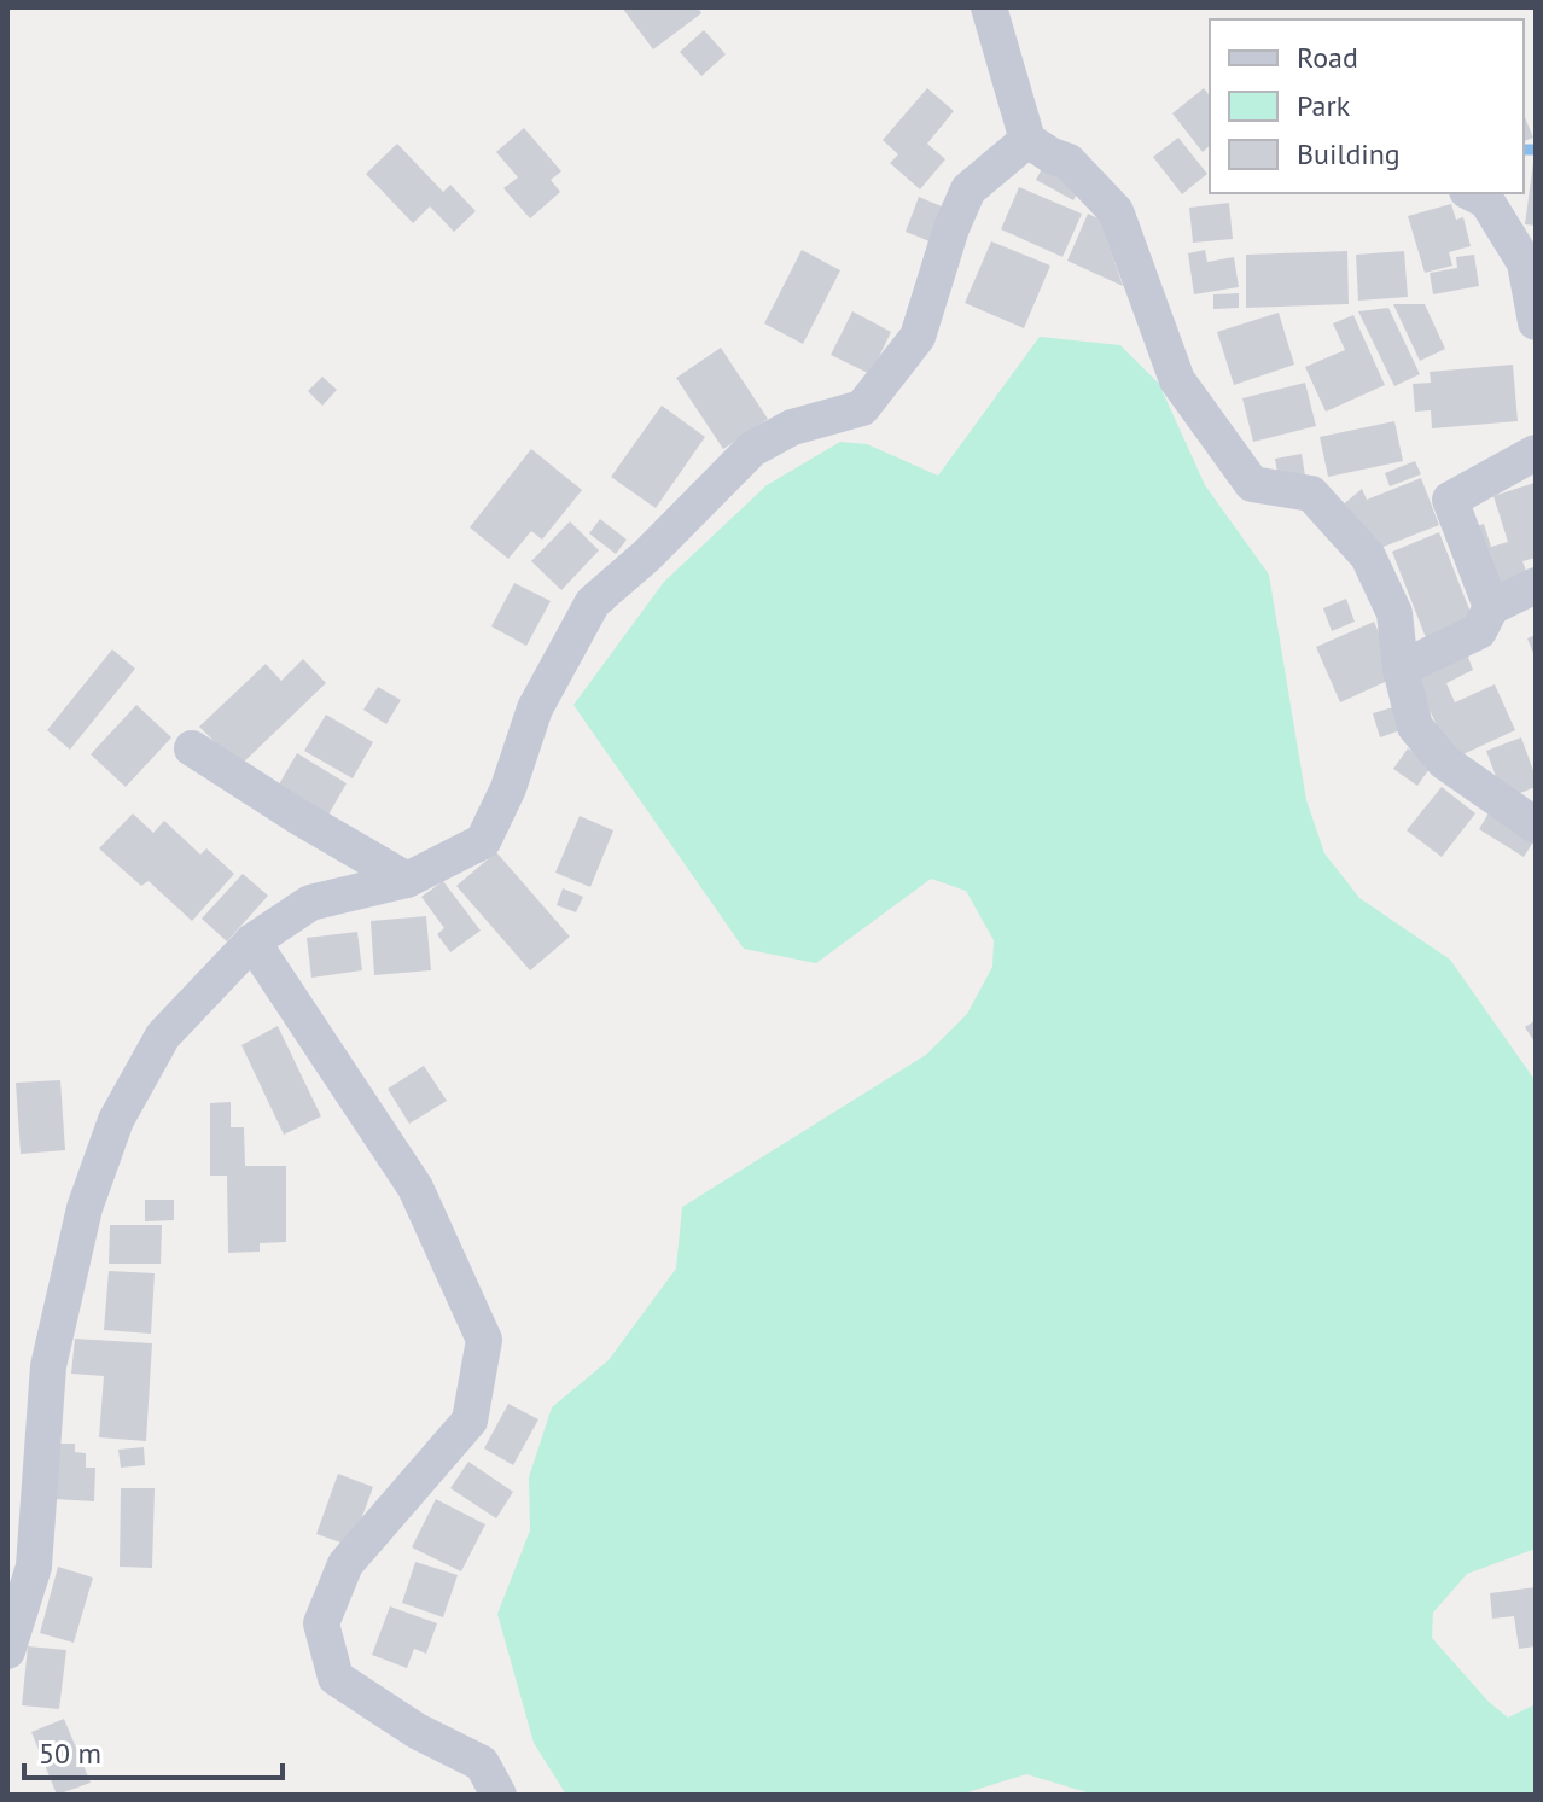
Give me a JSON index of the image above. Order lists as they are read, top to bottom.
{
  "legend": ["Road", "Park", "Building"],
  "scale_bar": "50 m"
}
